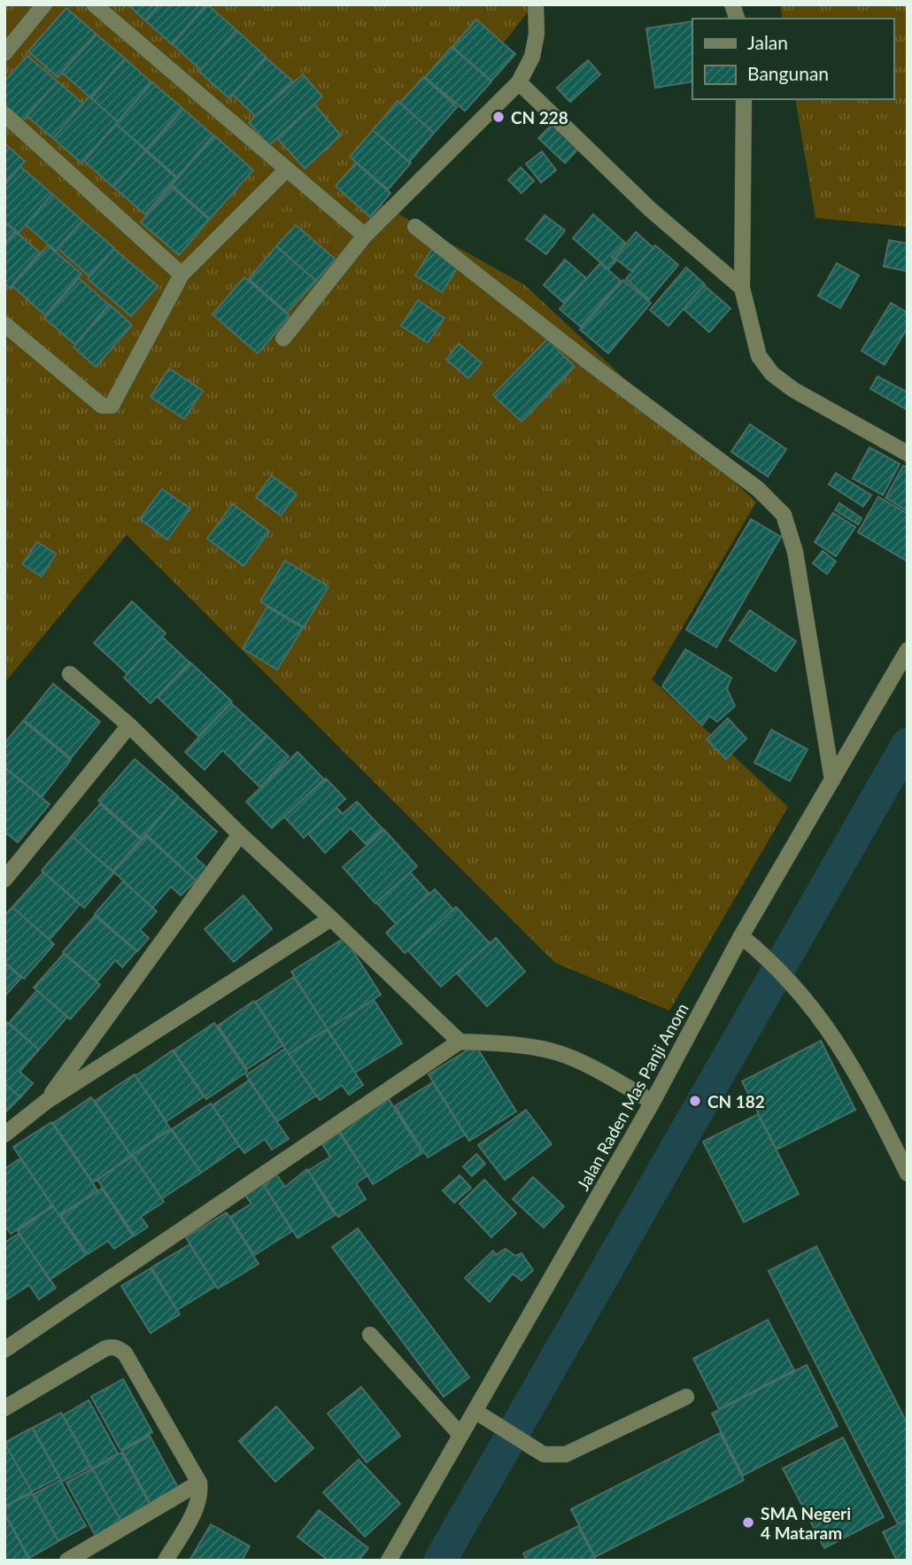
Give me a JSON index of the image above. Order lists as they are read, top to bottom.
{
  "streets": {
    "street": ["Jalan Raden Mas Panji Anom"]
  },
  "places": ["CN 228", "CN 182", "SMA Negeri 4 Mataram"],
  "legend": ["Jalan", "Bangunan"]
}
